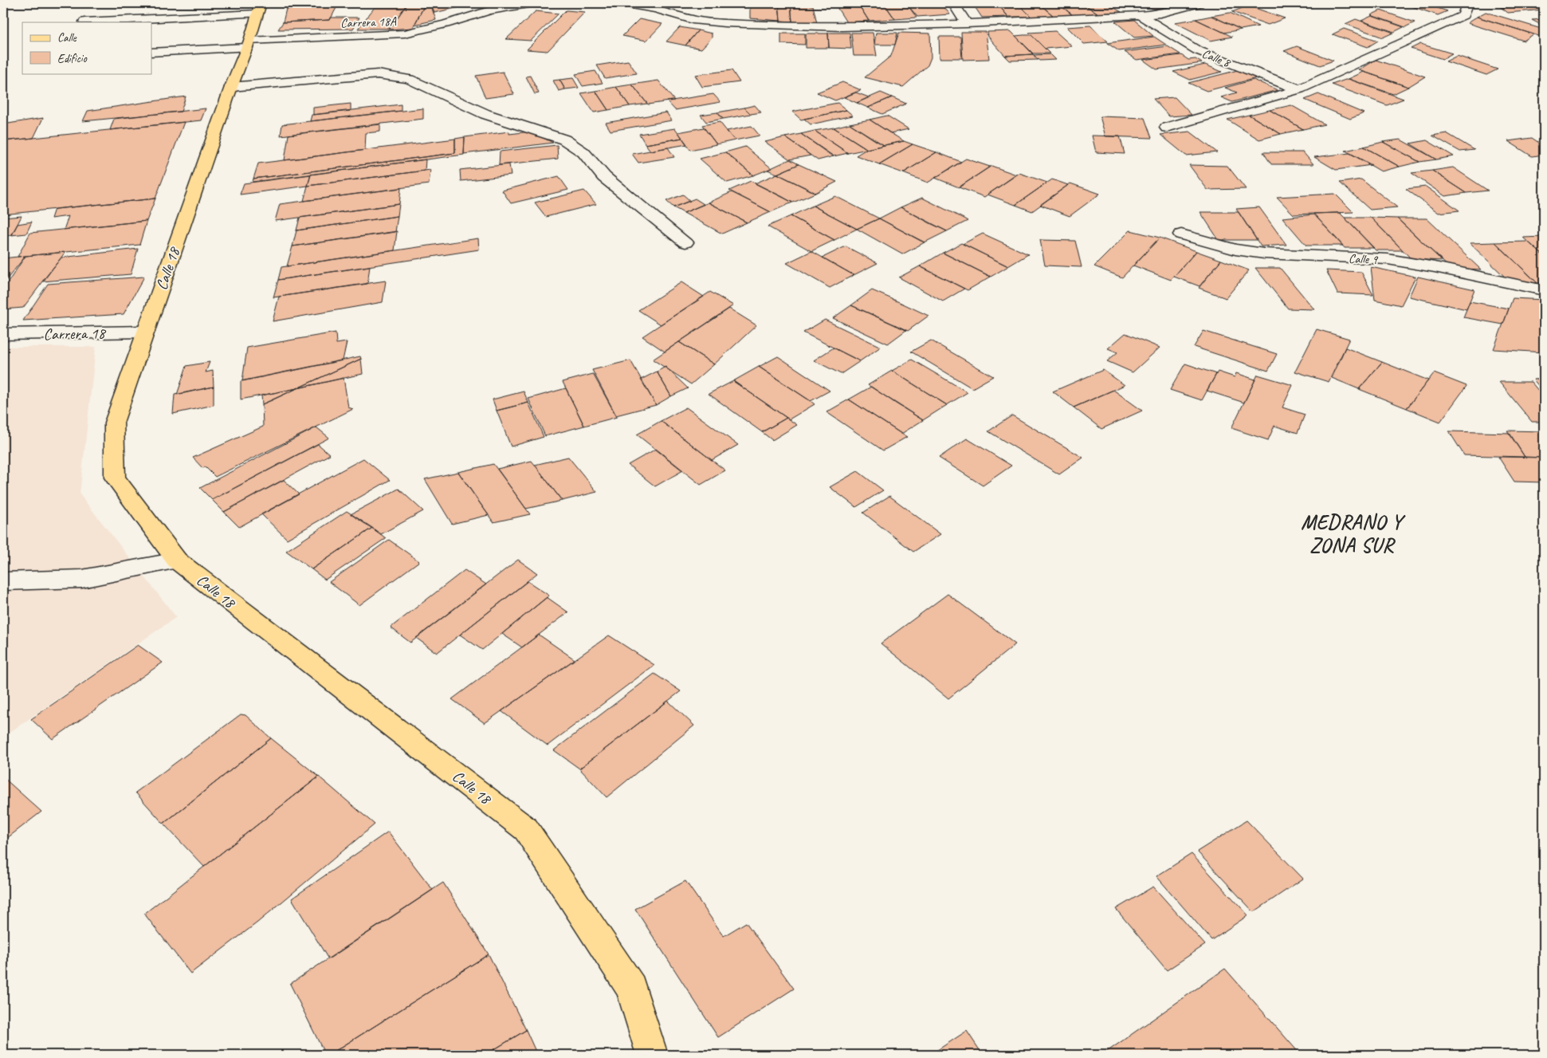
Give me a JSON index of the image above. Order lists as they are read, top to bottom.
{
  "streets": {
    "main road": ["Calle 18"],
    "street": [
      "Carrera 18A",
      "Calle 8",
      "Calle 9",
      "Carrera 18"
    ]
  },
  "crossings": [
    ["Carrera 18A", "Calle 18"],
    ["Calle 18", "Carrera 18"]
  ],
  "districts": ["MEDRANO Y ZONA SUR"],
  "legend": ["Calle", "Edificio"]
}
